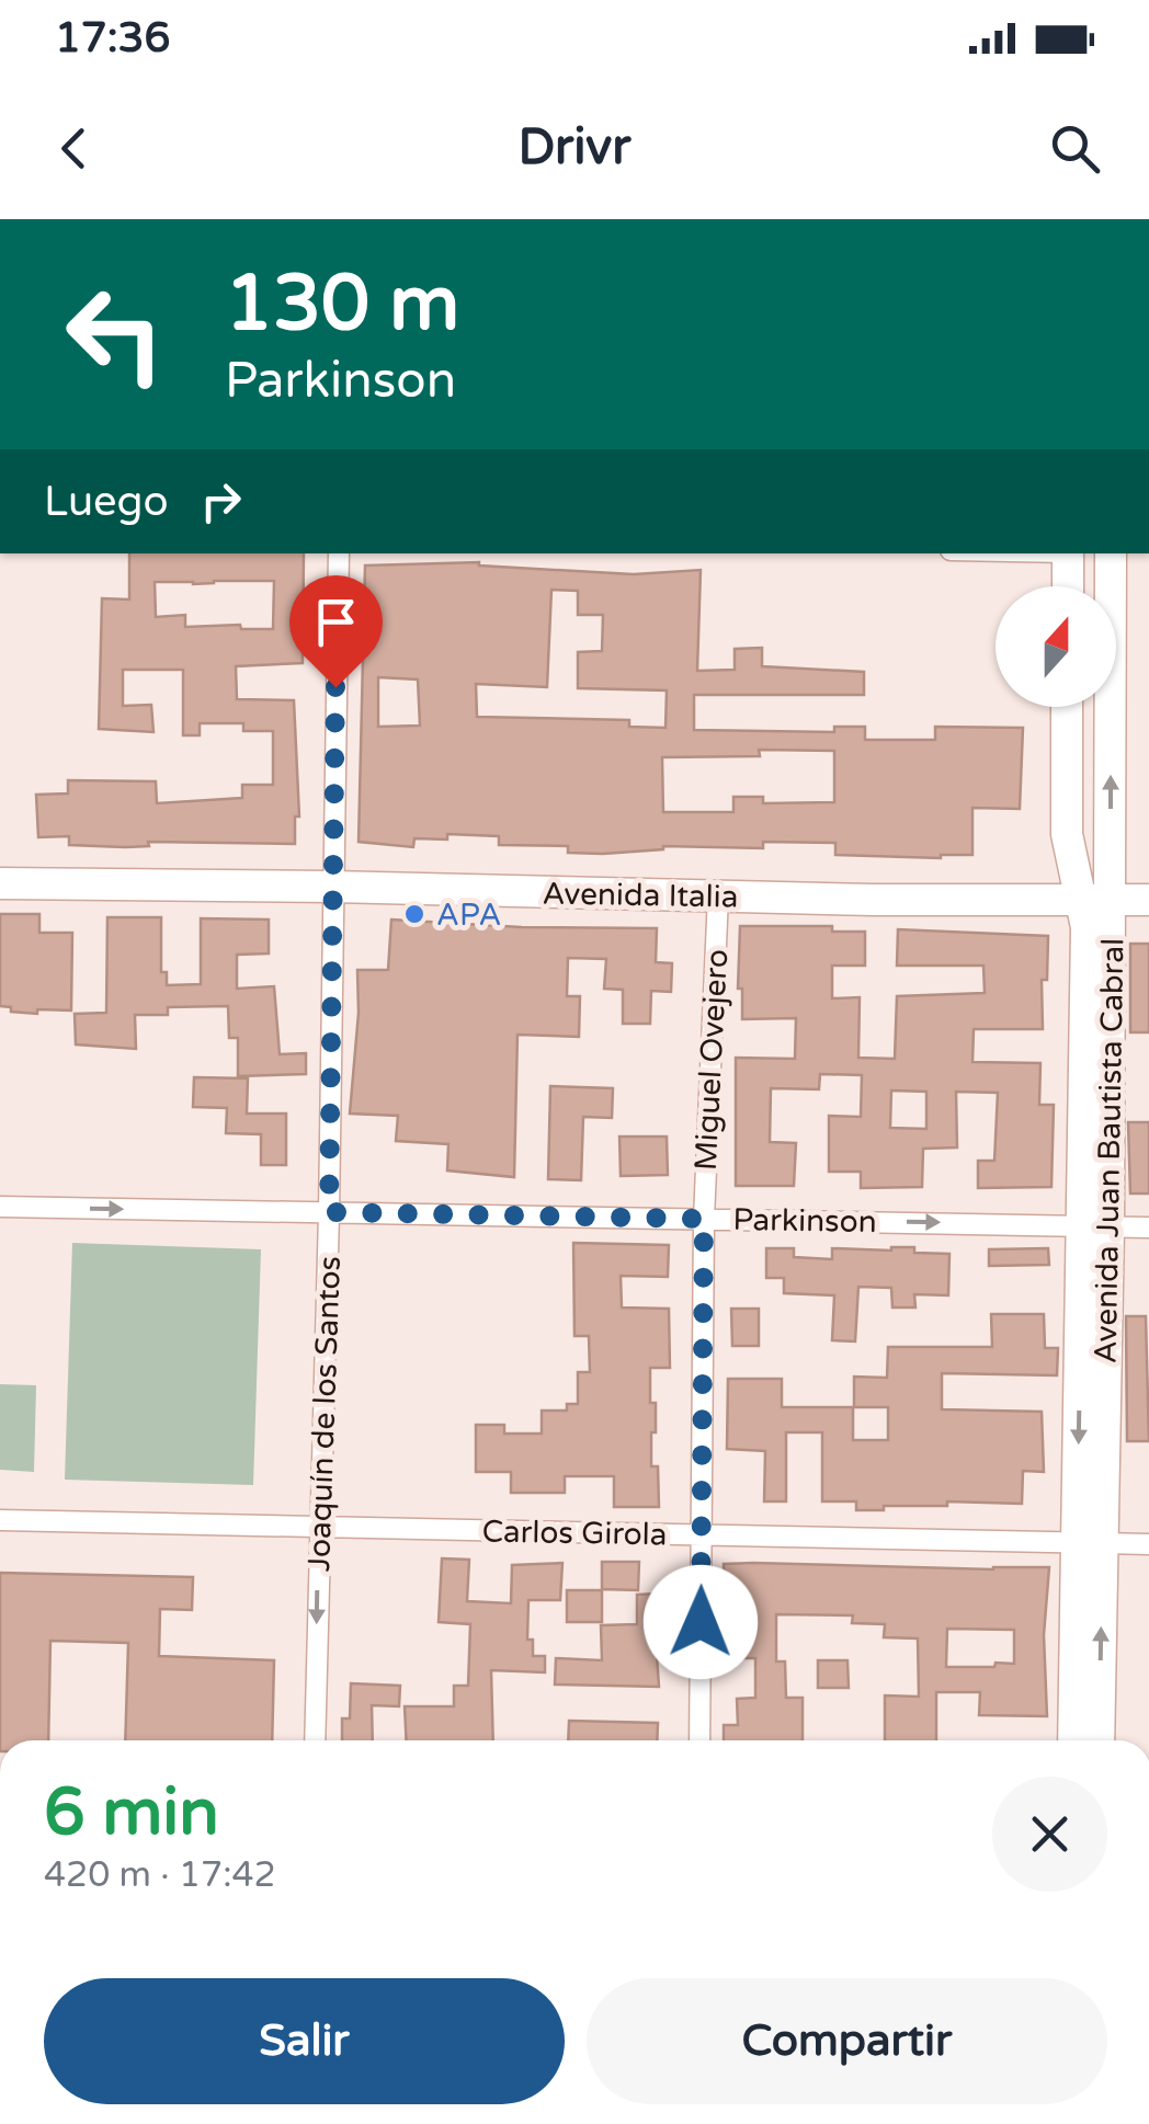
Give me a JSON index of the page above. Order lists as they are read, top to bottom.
{
  "streets": {
    "main road": ["Avenida Italia", "Avenida Juan Bautista Cabral"],
    "street": [
      "Miguel Ovejero",
      "Parkinson",
      "Joaquín de los Santos",
      "Carlos Girola"
    ]
  },
  "crossings": [
    ["Avenida Italia", "Miguel Ovejero"],
    ["Avenida Italia", "Avenida Juan Bautista Cabral"],
    ["Avenida Italia", "Joaquín de los Santos"],
    ["Miguel Ovejero", "Parkinson"],
    ["Miguel Ovejero", "Carlos Girola"],
    ["Avenida Juan Bautista Cabral", "Parkinson"],
    ["Avenida Juan Bautista Cabral", "Carlos Girola"],
    ["Parkinson", "Joaquín de los Santos"],
    ["Joaquín de los Santos", "Carlos Girola"]
  ],
  "one_way": ["Parkinson"],
  "places": ["APA"],
  "north": "top",
  "page": {
    "status": "17:36",
    "header": "Drivr",
    "turn": ["130 m", "Parkinson"],
    "then": "Luego",
    "heading": ["6 min", "420 m · 17:42"],
    "buttons": ["Salir", "Compartir"]
  }
}
